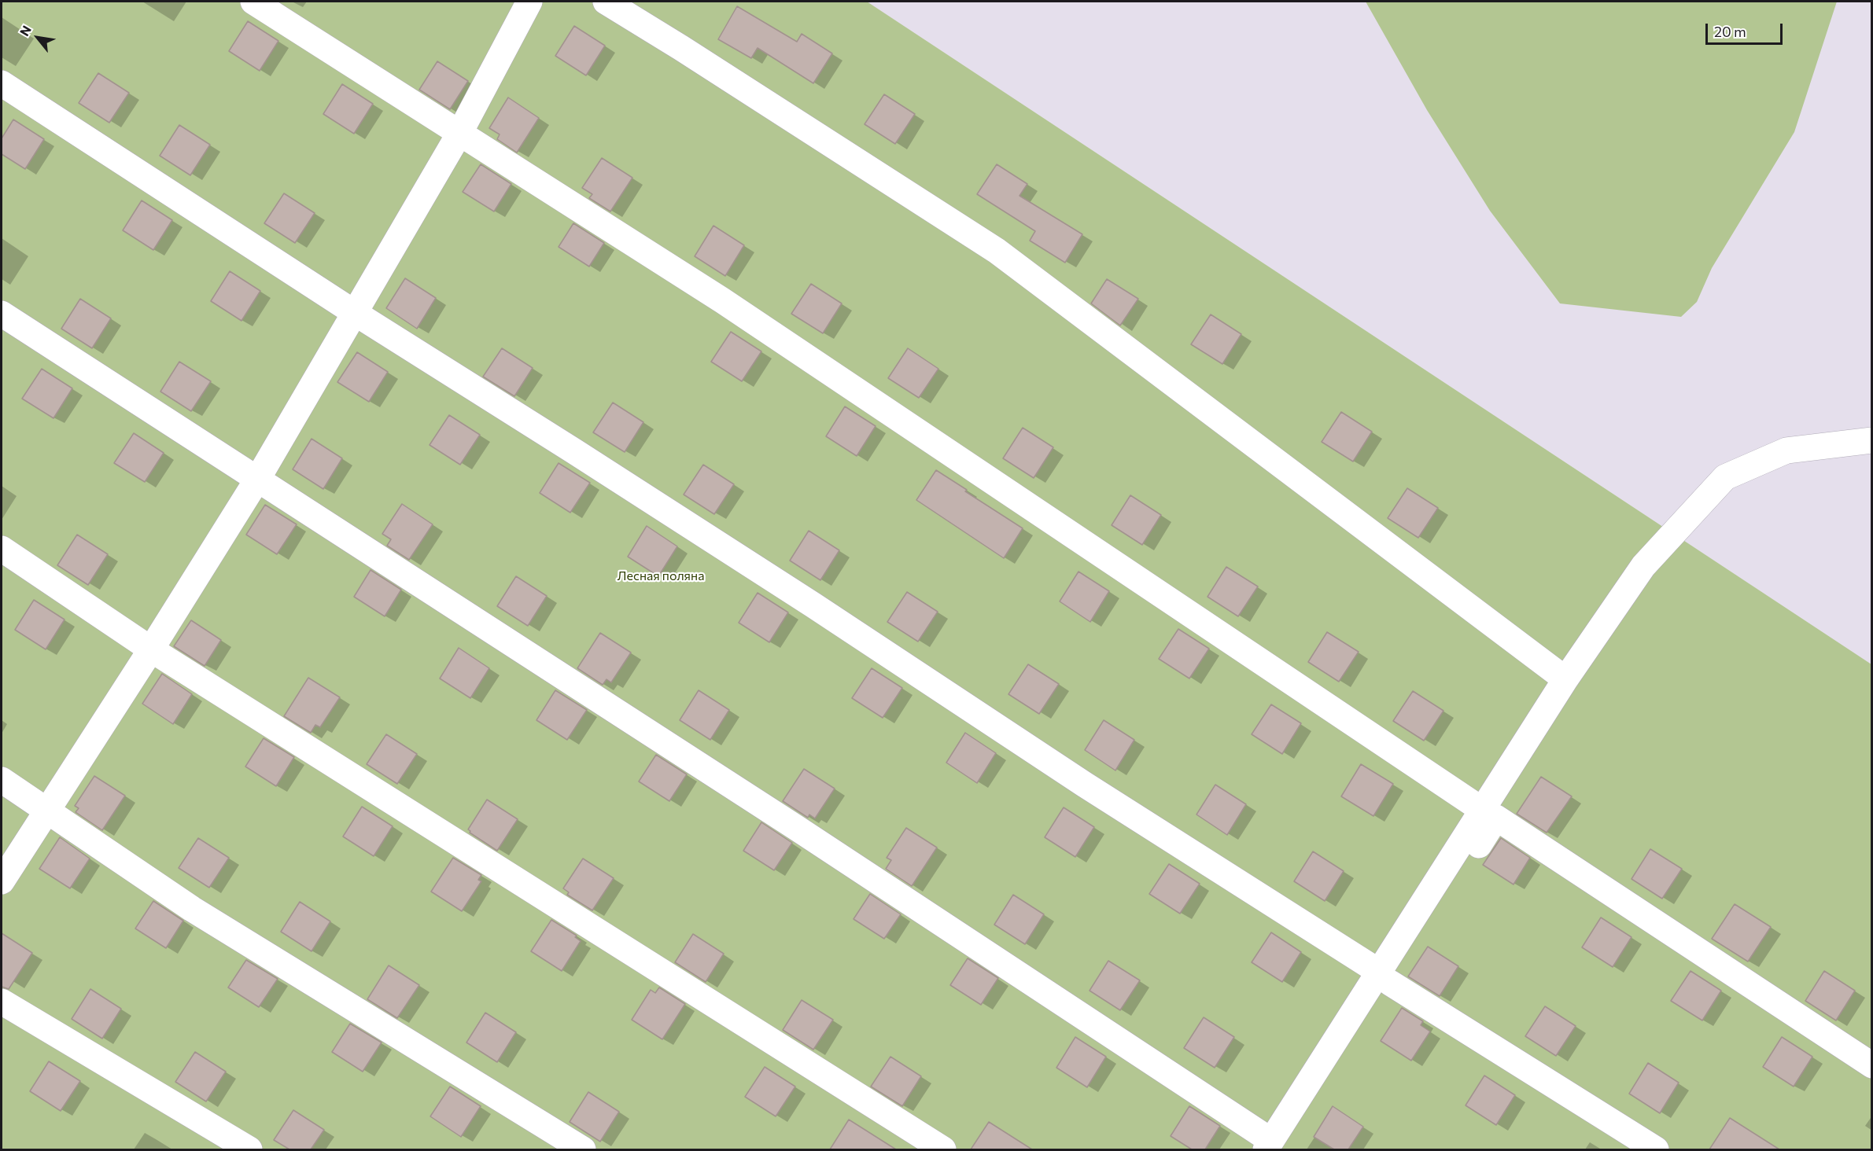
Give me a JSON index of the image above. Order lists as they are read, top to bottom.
{
  "parks": ["Лесная поляна"],
  "scale_bar": "20 m",
  "north": "top left"
}
